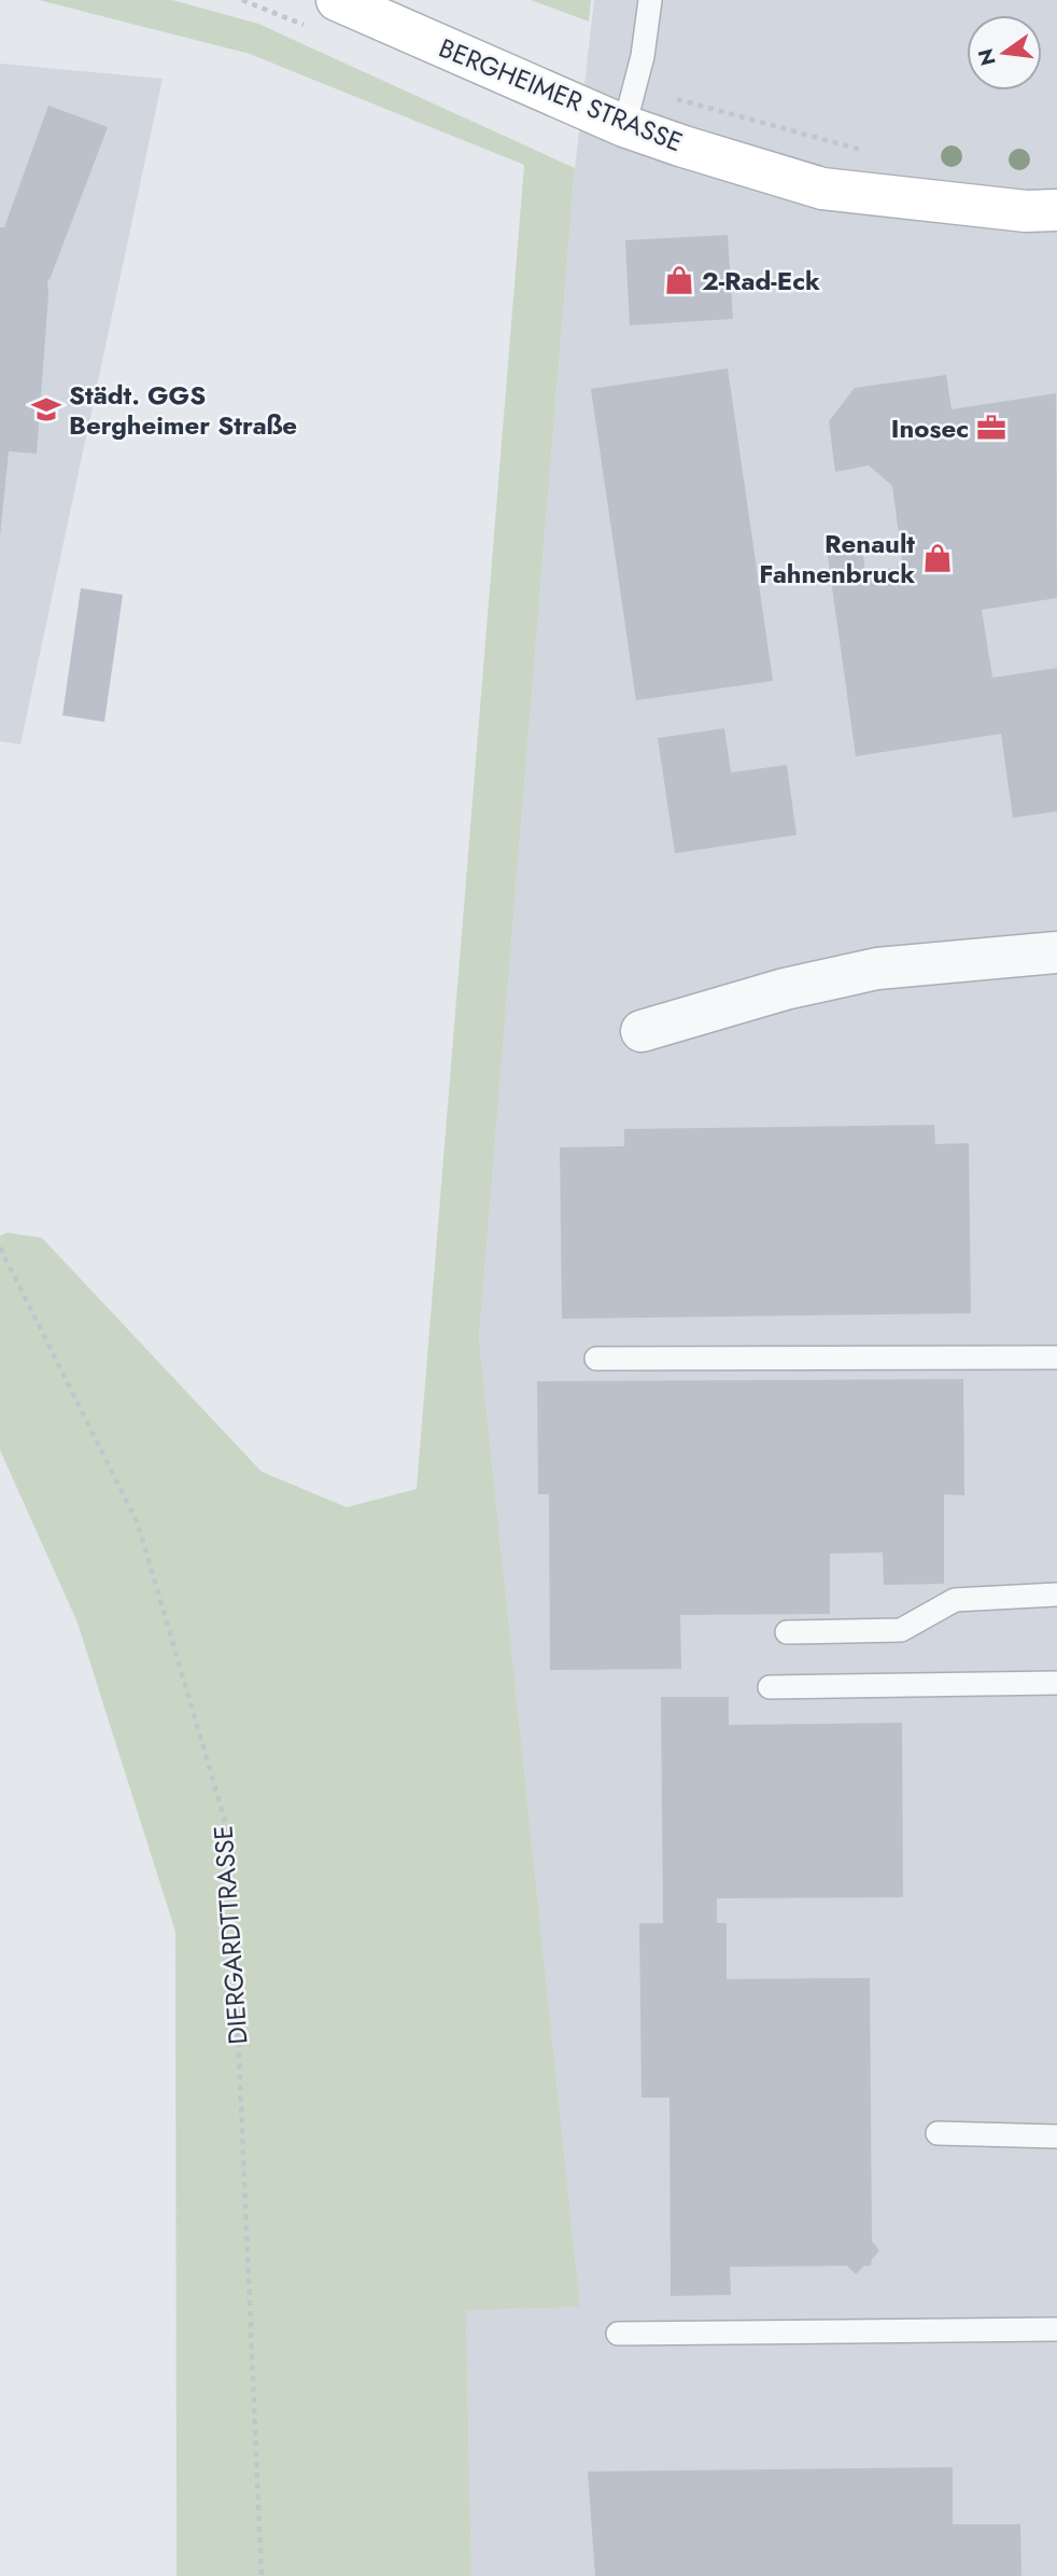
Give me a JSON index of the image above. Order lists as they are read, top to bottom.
{
  "streets": {
    "street": ["BERGHEIMER STRASSE"],
    "path": ["DIERGARDTTRASSE"]
  },
  "places": {
    "shop": ["2-Rad-Eck", "Renault Fahnenbruck"],
    "school or university": ["Städt. GGS Bergheimer Straße"],
    "office": ["Inosec"]
  },
  "north": "left"
}
